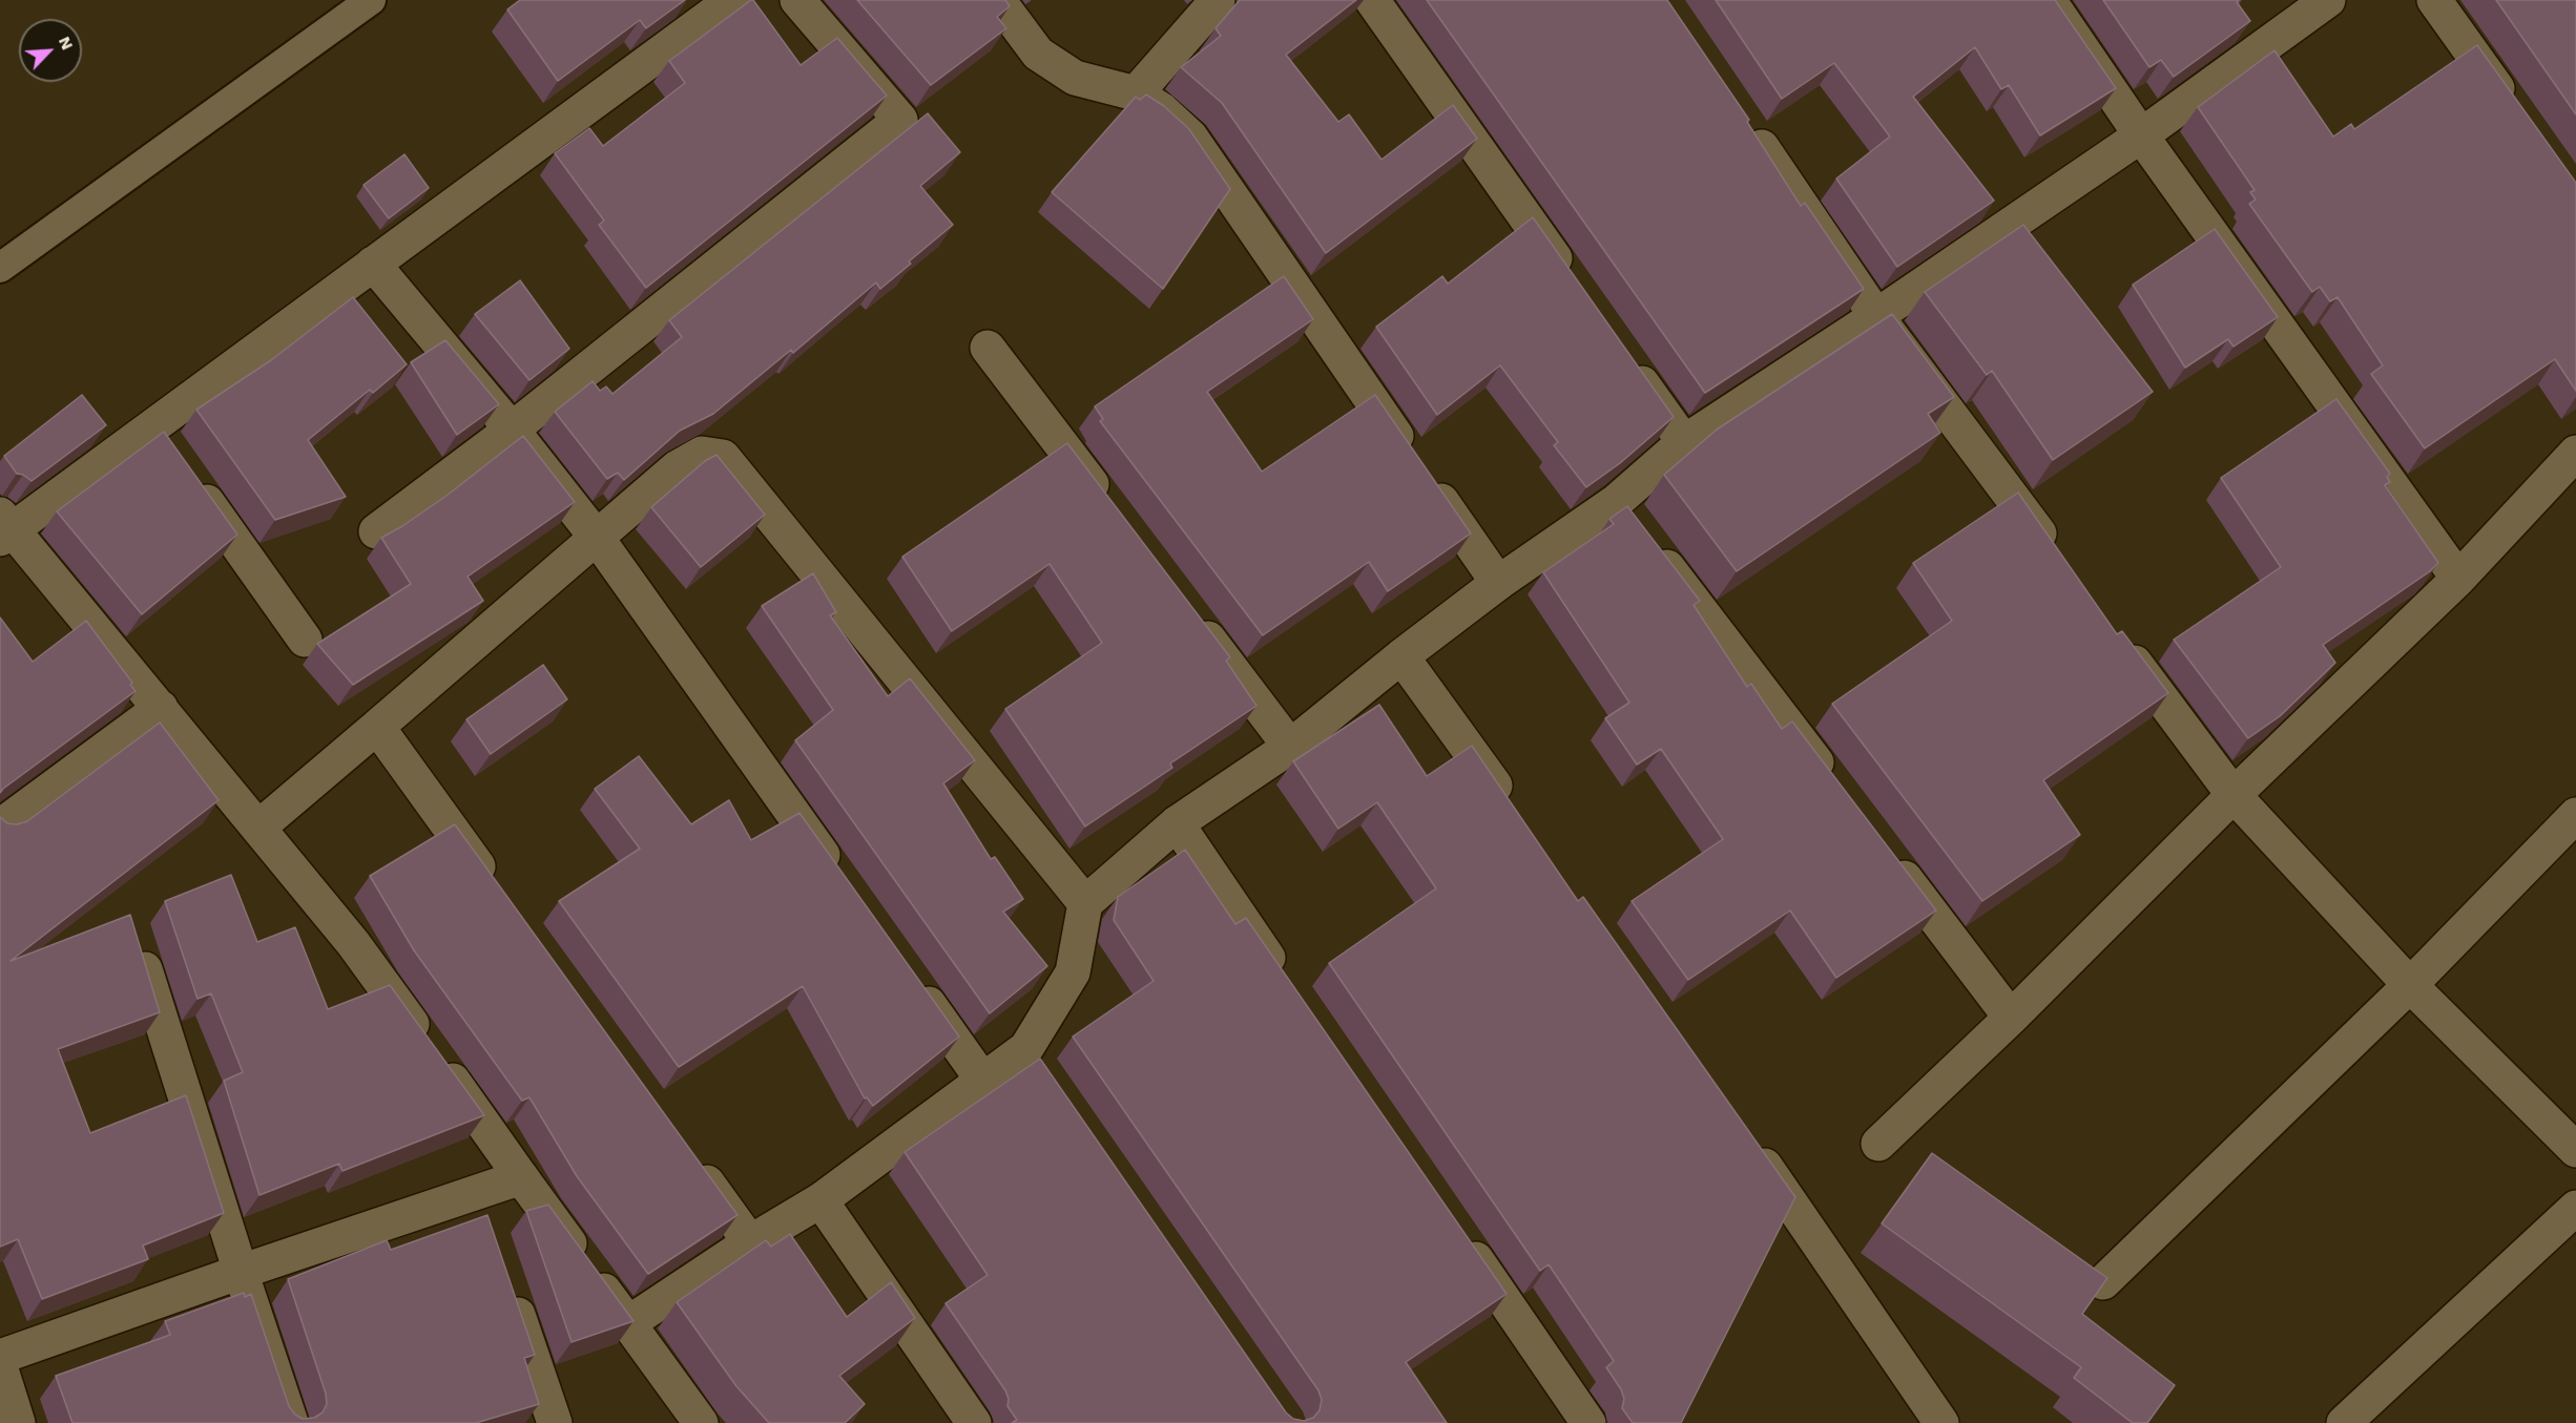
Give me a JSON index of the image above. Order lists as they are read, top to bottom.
{
  "north": "top right"
}
